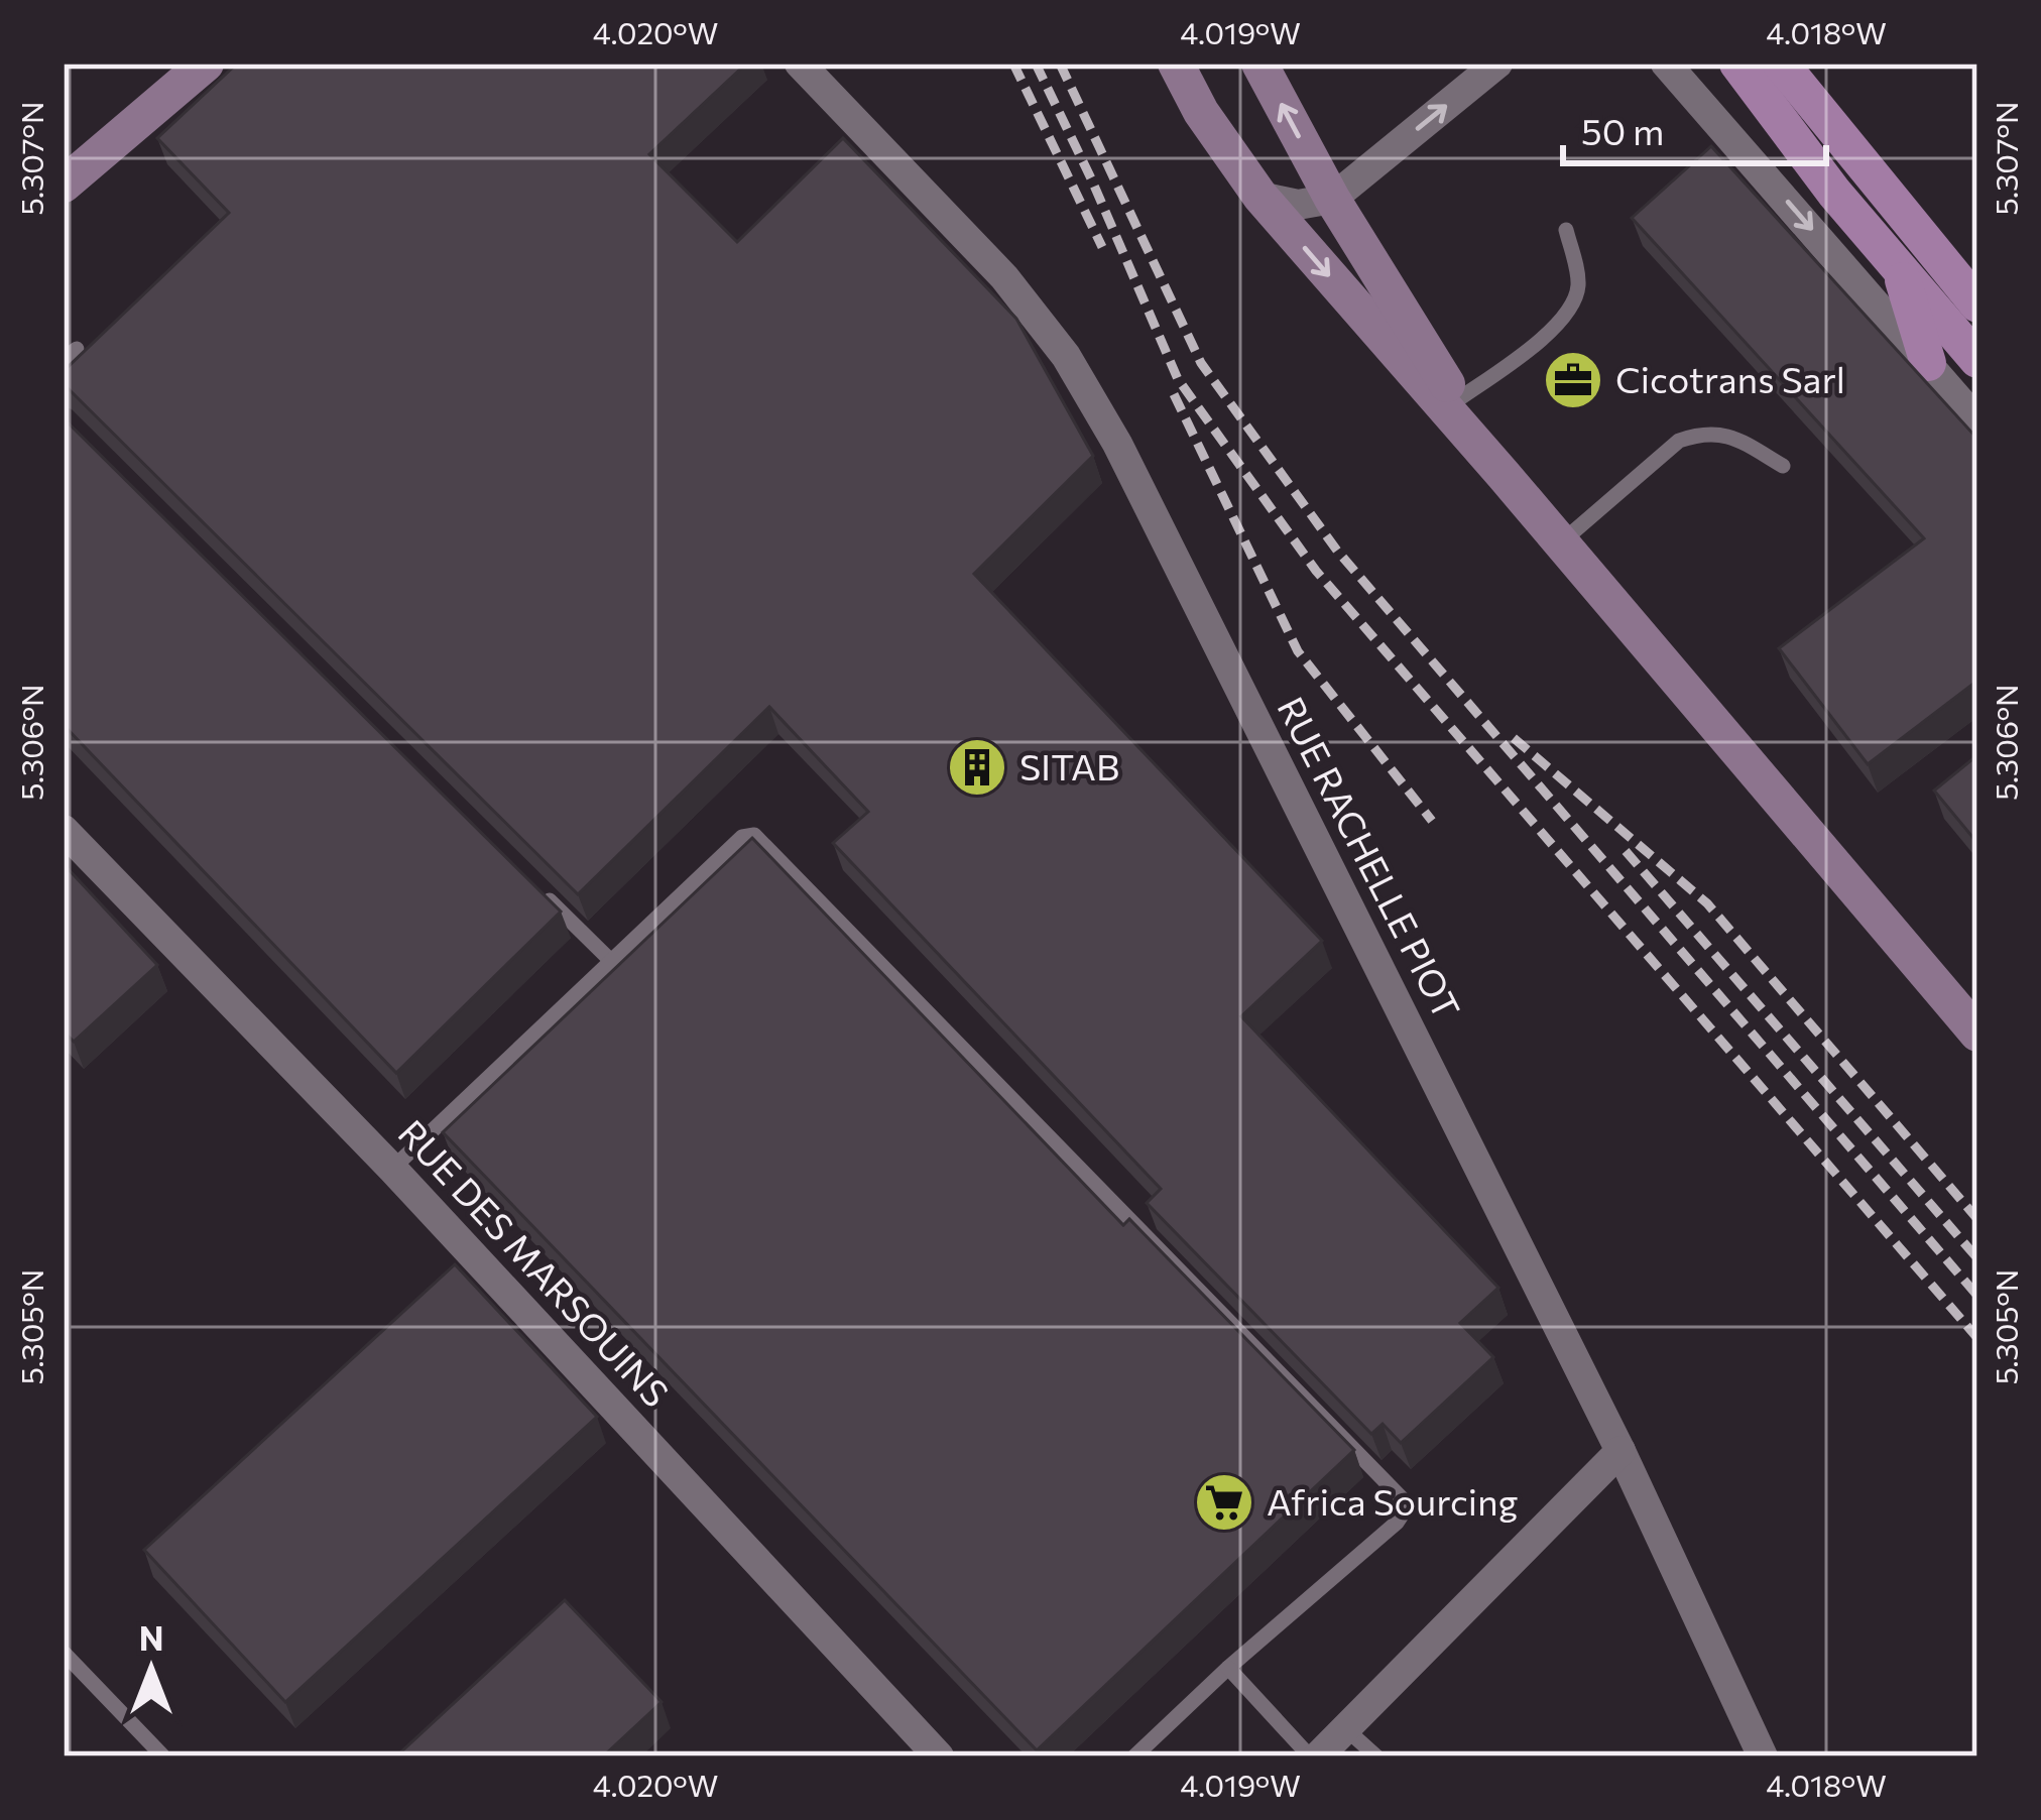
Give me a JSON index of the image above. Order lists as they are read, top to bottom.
{
  "streets": {
    "street": ["RUE RACHELLE PIOT", "RUE DES MARSOUINS"]
  },
  "places": {
    "office": ["Cicotrans Sarl"],
    "building": ["SITAB"],
    "supermarket": ["Africa Sourcing"]
  },
  "scale_bar": "50 m",
  "north": "top",
  "coordinates": [
    "4.020°W",
    "4.019°W",
    "4.018°W",
    "5.307°N",
    "5.306°N",
    "5.305°N"
  ]
}
